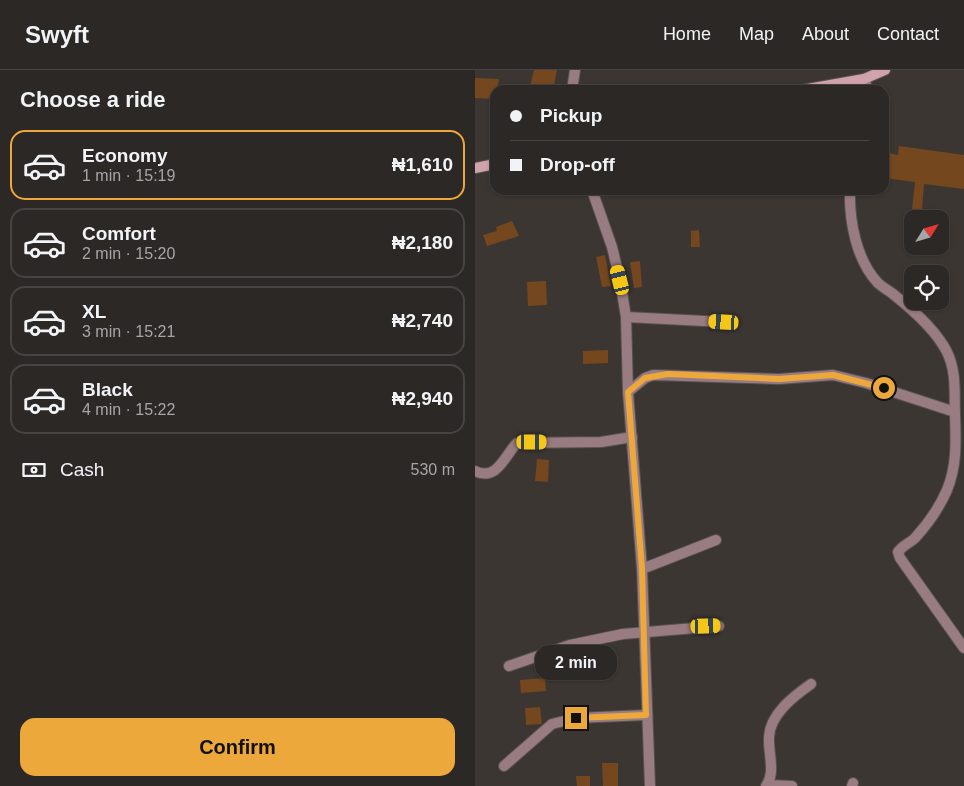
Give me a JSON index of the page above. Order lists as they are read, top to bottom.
{
  "north": "top right",
  "page": {
    "header": "Swyft",
    "nav": [
      "Home",
      "Map",
      "About",
      "Contact"
    ],
    "heading": "Choose a ride",
    "banner": ["Pickup", "Drop-off"],
    "list": [
      {
        "name": "Economy",
        "note": "1 min · 15:19",
        "value": "₦1,610"
      },
      {
        "name": "Comfort",
        "note": "2 min · 15:20",
        "value": "₦2,180"
      },
      {
        "name": "XL",
        "note": "3 min · 15:21",
        "value": "₦2,740"
      },
      {
        "name": "Black",
        "note": "4 min · 15:22",
        "value": "₦2,940"
      }
    ],
    "pay": ["Cash", "530 m"],
    "bubble": "2 min",
    "buttons": "Confirm"
  }
}
